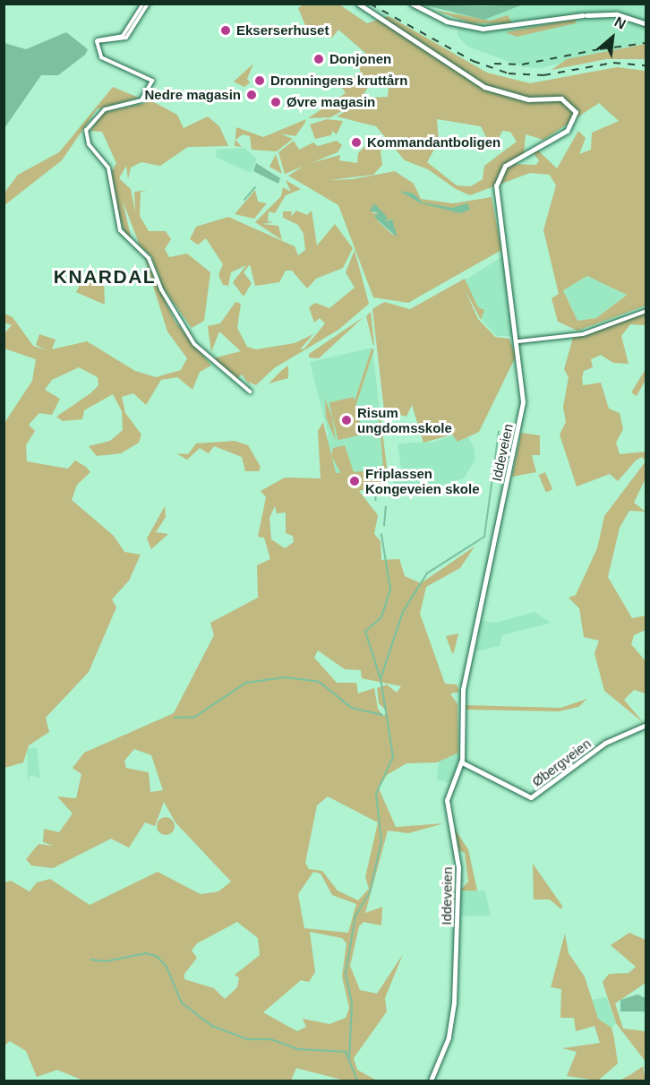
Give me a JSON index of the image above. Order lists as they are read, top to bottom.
{
  "streets": {
    "main road": ["Iddeveien", "Øbergveien"]
  },
  "crossings": [
    ["Iddeveien", "Øbergveien"]
  ],
  "districts": ["KNARDAL"],
  "places": [
    "Ekserserhuset",
    "Donjonen",
    "Dronningens kruttårn",
    "Nedre magasin",
    "Øvre magasin",
    "Kommandantboligen",
    "Risum ungdomsskole",
    "Friplassen Kongeveien skole"
  ],
  "north": "top right"
}
